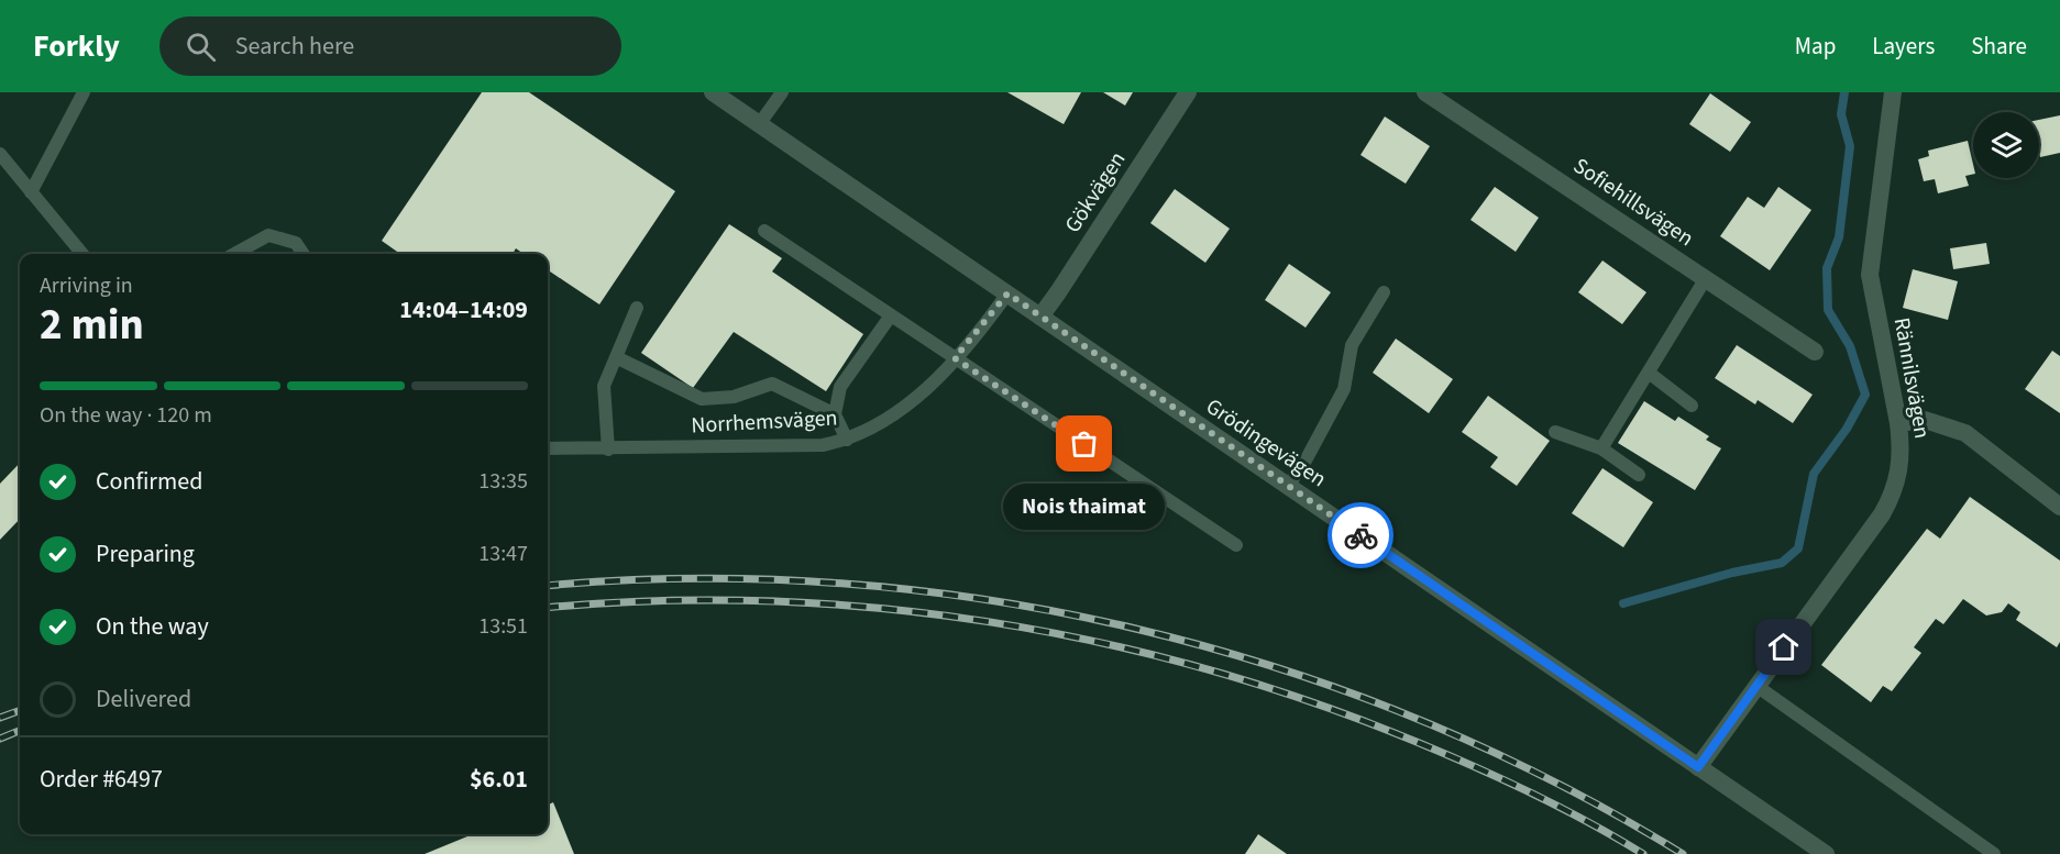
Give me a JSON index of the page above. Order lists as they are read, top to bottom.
{
  "streets": {
    "street": [
      "Gökvägen",
      "Sofiehillsvägen",
      "Rännilsvägen",
      "Grödingevägen"
    ],
    "lane": ["Norrhemsvägen"]
  },
  "crossings": [
    ["Gökvägen", "Grödingevägen"],
    ["Rännilsvägen", "Grödingevägen"],
    ["Norrhemsvägen", "Grödingevägen"]
  ],
  "places": ["Nois thaimat"],
  "page": {
    "header": "Forkly",
    "search": "Search here",
    "nav": ["Map", "Layers", "Share"],
    "heading": ["2 min", "Arriving in", "14:04–14:09"],
    "panel": ["Order #6497", "$6.01"],
    "bar": "On the way · 120 m",
    "list": [
      ["Confirmed", "13:35"],
      ["Preparing", "13:47"],
      ["On the way", "13:51"],
      "Delivered"
    ],
    "bubble": "Nois thaimat"
  }
}
